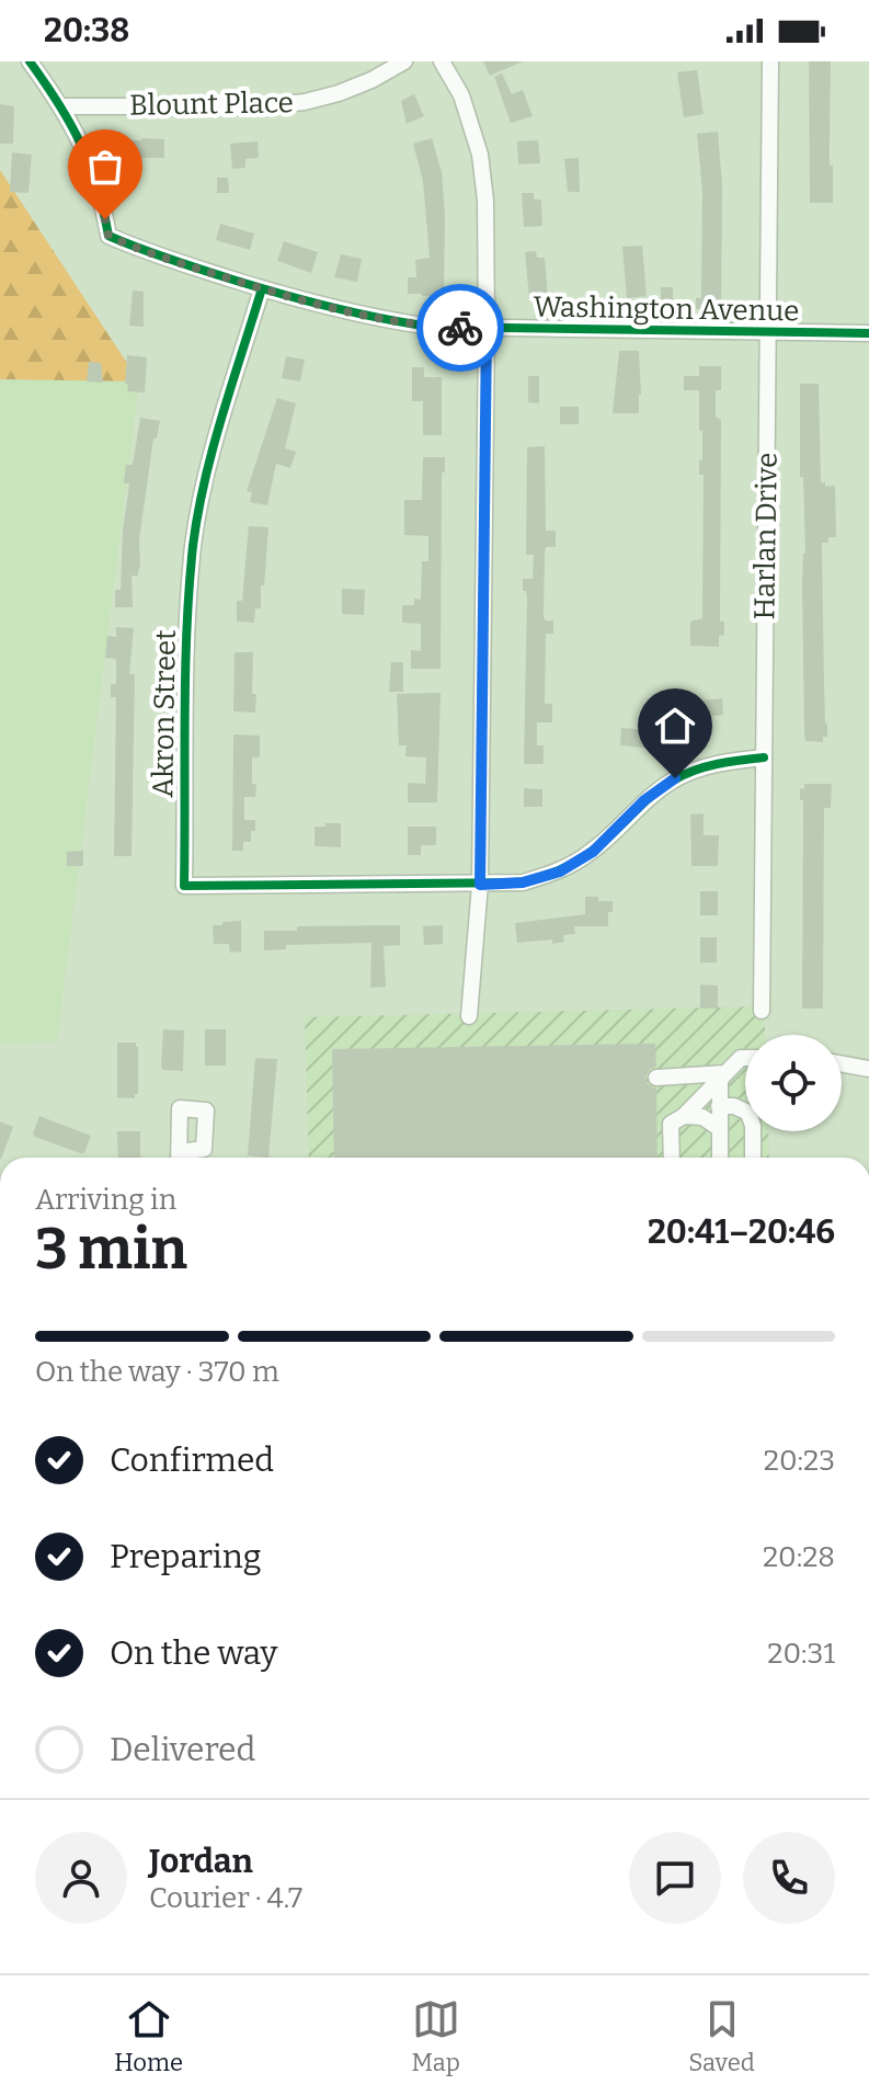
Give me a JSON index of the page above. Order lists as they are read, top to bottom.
{
  "streets": {
    "street": [
      "Blount Place",
      "Washington Avenue",
      "Harlan Drive",
      "Akron Street"
    ]
  },
  "crossings": [
    ["Blount Place", "Washington Avenue"],
    ["Washington Avenue", "Harlan Drive"],
    ["Washington Avenue", "Akron Street"]
  ],
  "page": {
    "status": "20:38",
    "heading": ["3 min", "Arriving in", "20:41–20:46"],
    "panel": ["Jordan", "Courier · 4.7"],
    "bar": "On the way · 370 m",
    "list": [
      ["Confirmed", "20:23"],
      ["Preparing", "20:28"],
      ["On the way", "20:31"],
      "Delivered"
    ],
    "tabs": ["Home", "Map", "Saved"]
  }
}
